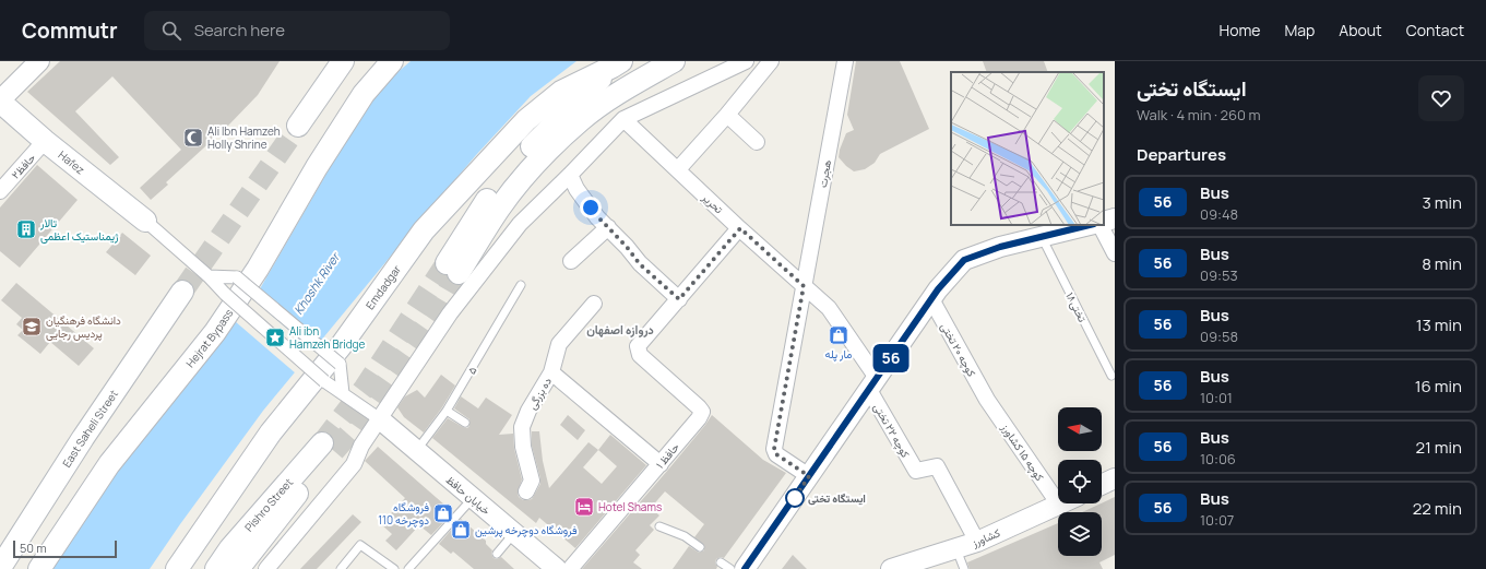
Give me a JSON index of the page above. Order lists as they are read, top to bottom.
{
  "streets": {
    "main road": [
      "Hafez",
      "Emdadgar",
      "Hejrat Bypass",
      "East Saheli Street",
      "Pishro Street"
    ],
    "street": [
      "۲حافظ",
      "هجرت",
      "تحریر",
      "کوچه ۲۰ تختی",
      "ده بزرگی",
      "کوچه ۲۲ تختی",
      "کوچه ۱۵ کشاورز",
      "حافظ ۱",
      "خیابان حافظ",
      "کشاورز"
    ],
    "lane": ["تختی۱۸", "۵"]
  },
  "crossings": [
    ["Hafez", "۲حافظ"],
    ["هجرت", "تحریر"],
    ["هجرت", "کوچه ۲۲ تختی"],
    ["تحریر", "کوچه ۲۲ تختی"],
    ["کوچه ۲۰ تختی", "کوچه ۱۵ کشاورز"],
    ["۵", "خیابان حافظ"],
    ["کوچه ۲۲ تختی", "کشاورز"],
    ["کوچه ۱۵ کشاورز", "کشاورز"]
  ],
  "districts": ["دروازه اصفهان"],
  "water": ["Khoshk River"],
  "places": {
    "mosque": ["Ali Ibn Hamzeh Holly Shrine"],
    "building": ["تالار ژیمناستیک اعظمی"],
    "school or university": ["دانشگاه فرهنگیان پردیس رجایی"],
    "shop": ["مار پله", "فروشگاه دوچرخه 110", "فروشگاه دوچرخه پرشین"],
    "place": ["Ali ibn Hamzeh Bridge"],
    "other": ["ایستگاه تختی"],
    "hotel": ["Hotel Shams"]
  },
  "lines": ["bus line 56"],
  "scale_bar": "50 m",
  "north": "left",
  "page": {
    "header": "Commutr",
    "search": "Search here",
    "nav": [
      "Home",
      "Map",
      "About",
      "Contact"
    ],
    "on_map": "56",
    "heading": [
      ["ایستگاه تختی", "Walk · 4 min · 260 m"],
      "Departures"
    ],
    "list": [
      {
        "mark": "56",
        "name": "Bus",
        "note": "09:48",
        "value": "3 min"
      },
      {
        "mark": "56",
        "name": "Bus",
        "note": "09:53",
        "value": "8 min"
      },
      {
        "mark": "56",
        "name": "Bus",
        "note": "09:58",
        "value": "13 min"
      },
      {
        "mark": "56",
        "name": "Bus",
        "note": "10:01",
        "value": "16 min"
      },
      {
        "mark": "56",
        "name": "Bus",
        "note": "10:06",
        "value": "21 min"
      },
      {
        "mark": "56",
        "name": "Bus",
        "note": "10:07",
        "value": "22 min"
      }
    ],
    "scale": "50 m"
  }
}
